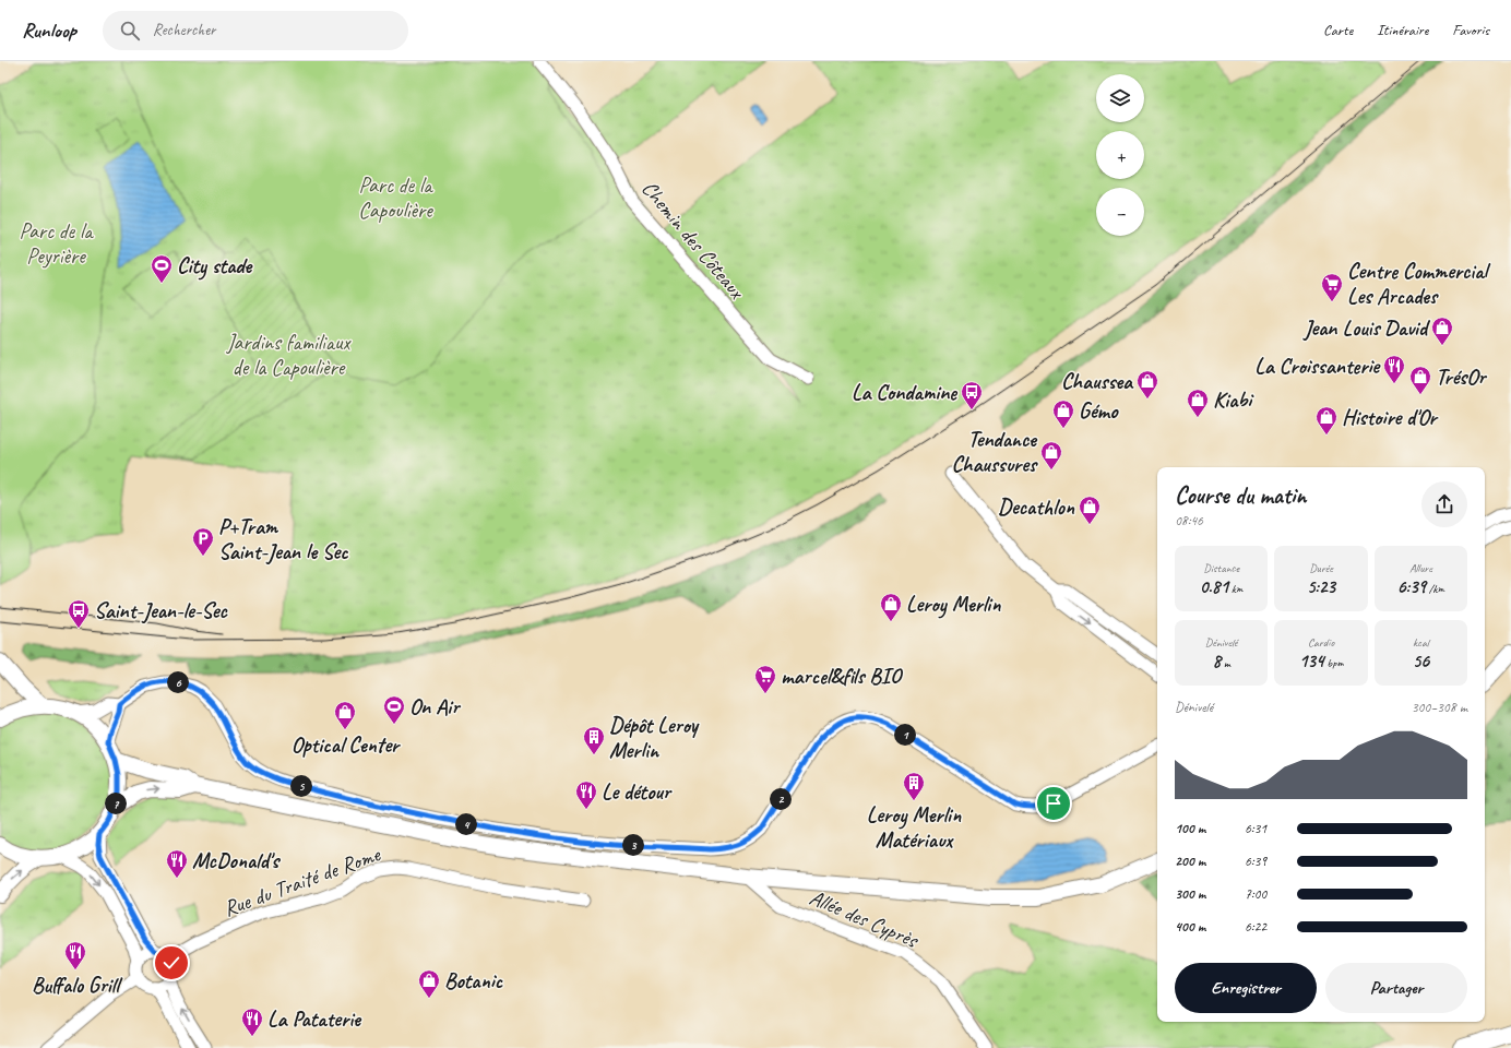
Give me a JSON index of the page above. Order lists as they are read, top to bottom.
{
  "streets": {
    "street": ["Chemin des Côteaux", "Rue du Traité de Rome", "Allée des Cyprès"]
  },
  "parks": ["Parc de la Capoulière", "Parc de la Peyrière", "Jardins familiaux de la Capoulière"],
  "places": {
    "sports": ["City stade", "On Air"],
    "supermarket": ["Centre Commercial Les Arcades", "marcel&fils BIO"],
    "shop": [
      "Jean Louis David",
      "TrésOr",
      "Chaussea",
      "Kiabi",
      "Gémo",
      "Histoire d'Or",
      "Tendance Chaussures",
      "Decathlon",
      "Leroy Merlin",
      "Optical Center",
      "Botanic"
    ],
    "restaurant": [
      "La Croissanterie",
      "Le détour",
      "McDonald's",
      "Buffalo Grill",
      "La Pataterie"
    ],
    "bus stop": ["La Condamine", "Saint-Jean-le-Sec"],
    "parking": ["P+Tram Saint-Jean le Sec"],
    "building": ["Dépôt Leroy Merlin", "Leroy Merlin Matériaux"]
  },
  "page": {
    "header": "Runloop",
    "search": "Rechercher",
    "nav": ["Carte", "Itinéraire", "Favoris"],
    "map_buttons": ["+", "−"],
    "heading": ["Course du matin", "08:46"],
    "stats": [
      ["Distance", "0.81 km"],
      ["Durée", "5:23"],
      ["Allure", "6:39 /km"],
      ["Dénivelé", "8 m"],
      ["Cardio", "134 bpm"],
      ["kcal", "56"]
    ],
    "pins": [
      "6",
      "1",
      "5",
      "2",
      "7",
      "4",
      "3"
    ],
    "chart": ["Dénivelé", "300–308 m"],
    "list": [
      {
        "name": "100 m",
        "note": "6:31"
      },
      {
        "name": "200 m",
        "note": "6:39"
      },
      {
        "name": "300 m",
        "note": "7:00"
      },
      {
        "name": "400 m",
        "note": "6:22"
      }
    ],
    "buttons": ["Enregistrer", "Partager"]
  }
}
